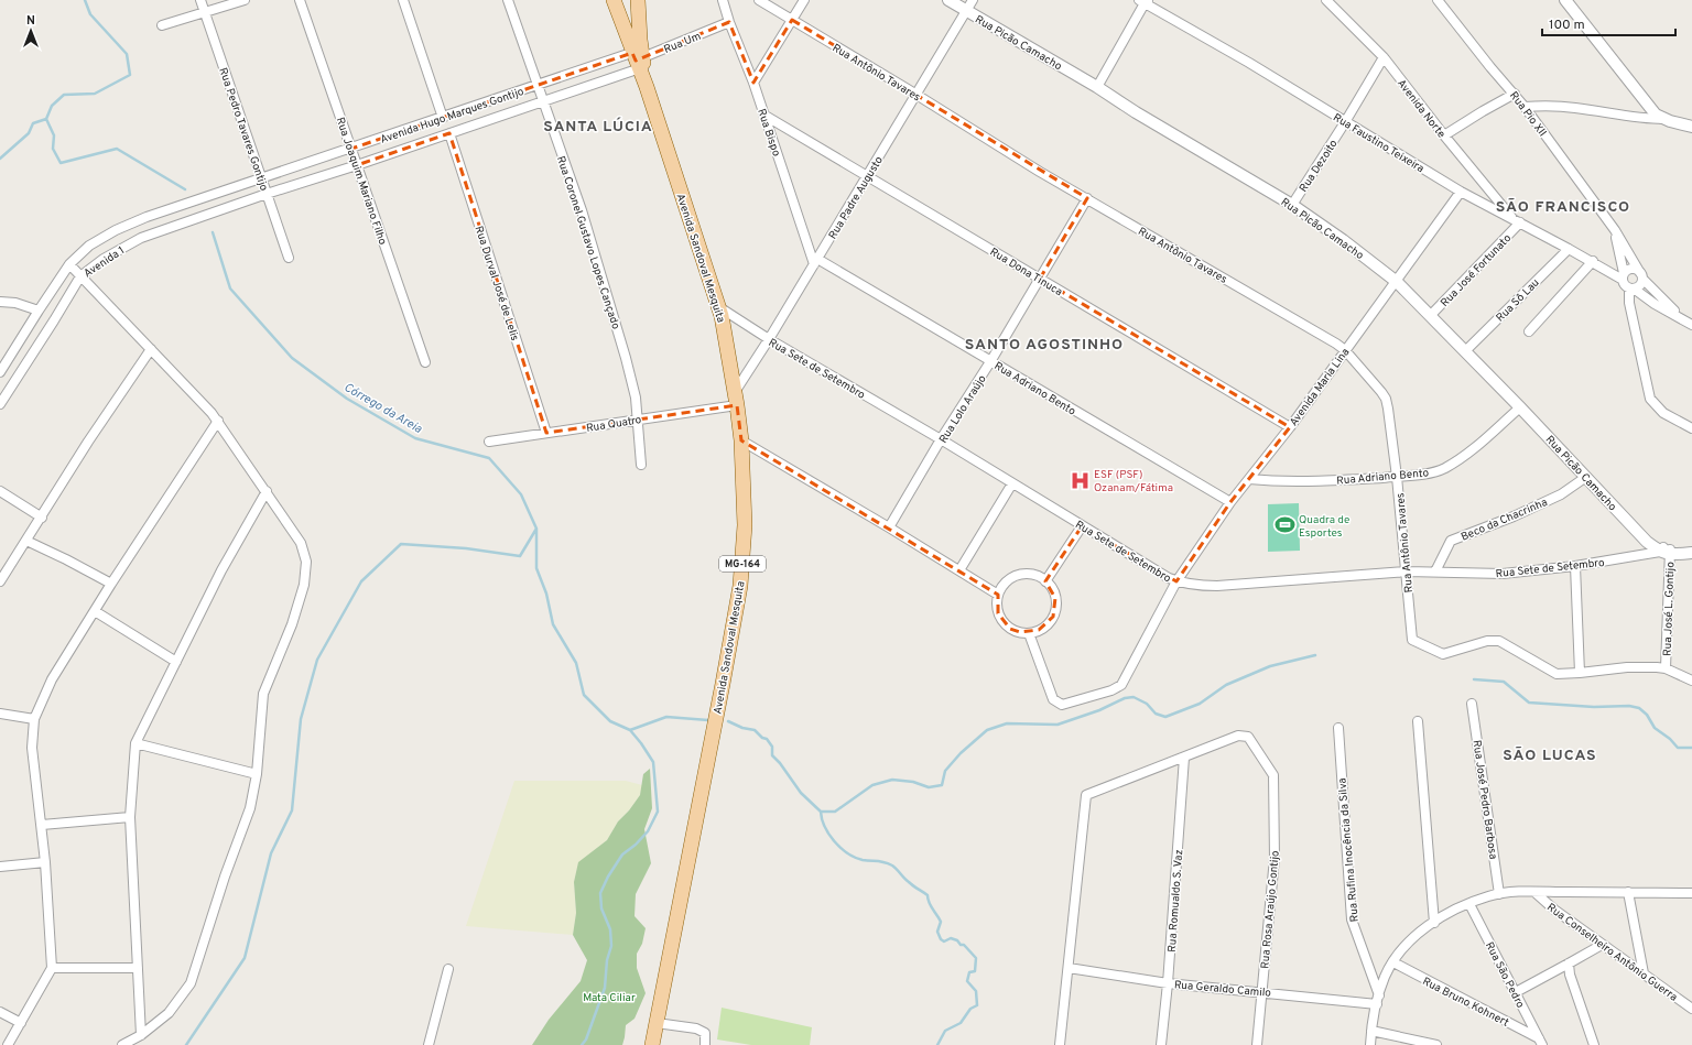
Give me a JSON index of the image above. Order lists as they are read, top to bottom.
{
  "streets": {
    "main road": ["Avenida Sandoval Mesquita", "MG-164"],
    "street": [
      "Rua Um",
      "Rua Picão Camacho",
      "Rua Antônio Tavares",
      "Avenida Norte",
      "Rua Pio XII",
      "Avenida Hugo Marques Gontijo",
      "Rua Pedro Tavares Gontijo",
      "Rua Bispo",
      "Rua Faustino Teixeira",
      "Rua Dezoito",
      "Rua Joaquim Mariano Filho",
      "Rua Padre Augusto",
      "Rua Coronel Gustavo Lopes Cançado",
      "Avenida 1",
      "Rua José Fortunato",
      "Rua Dona Tinuca",
      "Rua Durval José de Lelis",
      "Rua Sô Lau",
      "Rua Sete de Setembro",
      "Avenida Maria Lina",
      "Rua Adriano Bento",
      "Rua Lolo Araújo",
      "Rua Quatro",
      "Beco da Chacrinha",
      "Rua José L. Gontijo",
      "Rua José Pedro Barbosa",
      "Rua Rufina Inocência da Silva",
      "Rua Romualdo S. Vaz",
      "Rua Rosa Araújo Gontijo",
      "Rua Conselheiro Antônio Guerra",
      "Rua São Pedro",
      "Rua Geraldo Camilo",
      "Rua Bruno Kohnert"
    ]
  },
  "crossings": [
    ["Rua Um", "Avenida Hugo Marques Gontijo"],
    ["Rua Um", "Rua Bispo"],
    ["Rua Um", "Avenida Sandoval Mesquita"],
    ["Rua Picão Camacho", "Rua Dezoito"],
    ["Rua Picão Camacho", "Rua Padre Augusto"],
    ["Rua Picão Camacho", "Rua José Fortunato"],
    ["Rua Picão Camacho", "Rua Sô Lau"],
    ["Rua Picão Camacho", "Rua Sete de Setembro"],
    ["Rua Picão Camacho", "Avenida Maria Lina"],
    ["Rua Picão Camacho", "Rua Adriano Bento"],
    ["Rua Picão Camacho", "Beco da Chacrinha"],
    ["Rua Picão Camacho", "Rua José L. Gontijo"],
    ["Rua Antônio Tavares", "Rua Padre Augusto"],
    ["Rua Antônio Tavares", "Rua Sete de Setembro"],
    ["Rua Antônio Tavares", "Avenida Maria Lina"],
    ["Rua Antônio Tavares", "Rua Adriano Bento"],
    ["Rua Antônio Tavares", "Rua Lolo Araújo"],
    ["Avenida Norte", "Rua Faustino Teixeira"],
    ["Avenida Norte", "Rua Dezoito"],
    ["Avenida Norte", "Rua José Fortunato"],
    ["Rua Pio XII", "Rua Faustino Teixeira"],
    ["Avenida Hugo Marques Gontijo", "Rua Pedro Tavares Gontijo"],
    ["Avenida Hugo Marques Gontijo", "Rua Joaquim Mariano Filho"],
    ["Avenida Hugo Marques Gontijo", "Rua Coronel Gustavo Lopes Cançado"],
    ["Avenida Hugo Marques Gontijo", "Avenida Sandoval Mesquita"],
    ["Avenida Hugo Marques Gontijo", "Avenida 1"],
    ["Avenida Hugo Marques Gontijo", "Rua Durval José de Lelis"],
    ["Rua Pedro Tavares Gontijo", "Avenida 1"],
    ["Rua Bispo", "Rua Padre Augusto"],
    ["Rua Bispo", "Rua Dona Tinuca"],
    ["Rua Bispo", "Rua Adriano Bento"],
    ["Rua Faustino Teixeira", "Rua Dezoito"],
    ["Rua Faustino Teixeira", "Rua José Fortunato"],
    ["Rua Faustino Teixeira", "Rua Sô Lau"],
    ["Rua Faustino Teixeira", "Avenida Maria Lina"],
    ["Rua Padre Augusto", "Avenida Sandoval Mesquita"],
    ["Rua Padre Augusto", "Rua Dona Tinuca"],
    ["Rua Padre Augusto", "Rua Sete de Setembro"],
    ["Rua Padre Augusto", "Rua Adriano Bento"],
    ["Rua Padre Augusto", "Rua Quatro"],
    ["Rua Coronel Gustavo Lopes Cançado", "Rua Quatro"],
    ["Avenida Sandoval Mesquita", "Rua Sete de Setembro"],
    ["Avenida Sandoval Mesquita", "Rua Quatro"],
    ["Rua Dona Tinuca", "Avenida Maria Lina"],
    ["Rua Dona Tinuca", "Rua Lolo Araújo"],
    ["Rua Durval José de Lelis", "Rua Quatro"],
    ["Rua Sete de Setembro", "Avenida Maria Lina"],
    ["Rua Sete de Setembro", "Rua Lolo Araújo"],
    ["Rua Sete de Setembro", "Beco da Chacrinha"],
    ["Rua Sete de Setembro", "Rua José L. Gontijo"],
    ["Avenida Maria Lina", "Rua Adriano Bento"],
    ["Rua Adriano Bento", "Rua Lolo Araújo"],
    ["Rua Rufina Inocência da Silva", "Rua Geraldo Camilo"],
    ["Rua Romualdo S. Vaz", "Rua Rosa Araújo Gontijo"],
    ["Rua Romualdo S. Vaz", "Rua Geraldo Camilo"],
    ["Rua Rosa Araújo Gontijo", "Rua Geraldo Camilo"],
    ["Rua São Pedro", "Rua Bruno Kohnert"]
  ],
  "districts": [
    "SANTA LÚCIA",
    "SÃO FRANCISCO",
    "SANTO AGOSTINHO",
    "SÃO LUCAS"
  ],
  "water": ["Córrego da Areia"],
  "parks": ["Mata Ciliar"],
  "places": {
    "hospital": ["ESF (PSF) Ozanam/Fátima"],
    "sports": ["Quadra de Esportes"]
  },
  "scale_bar": "100 m",
  "north": "top"
}
